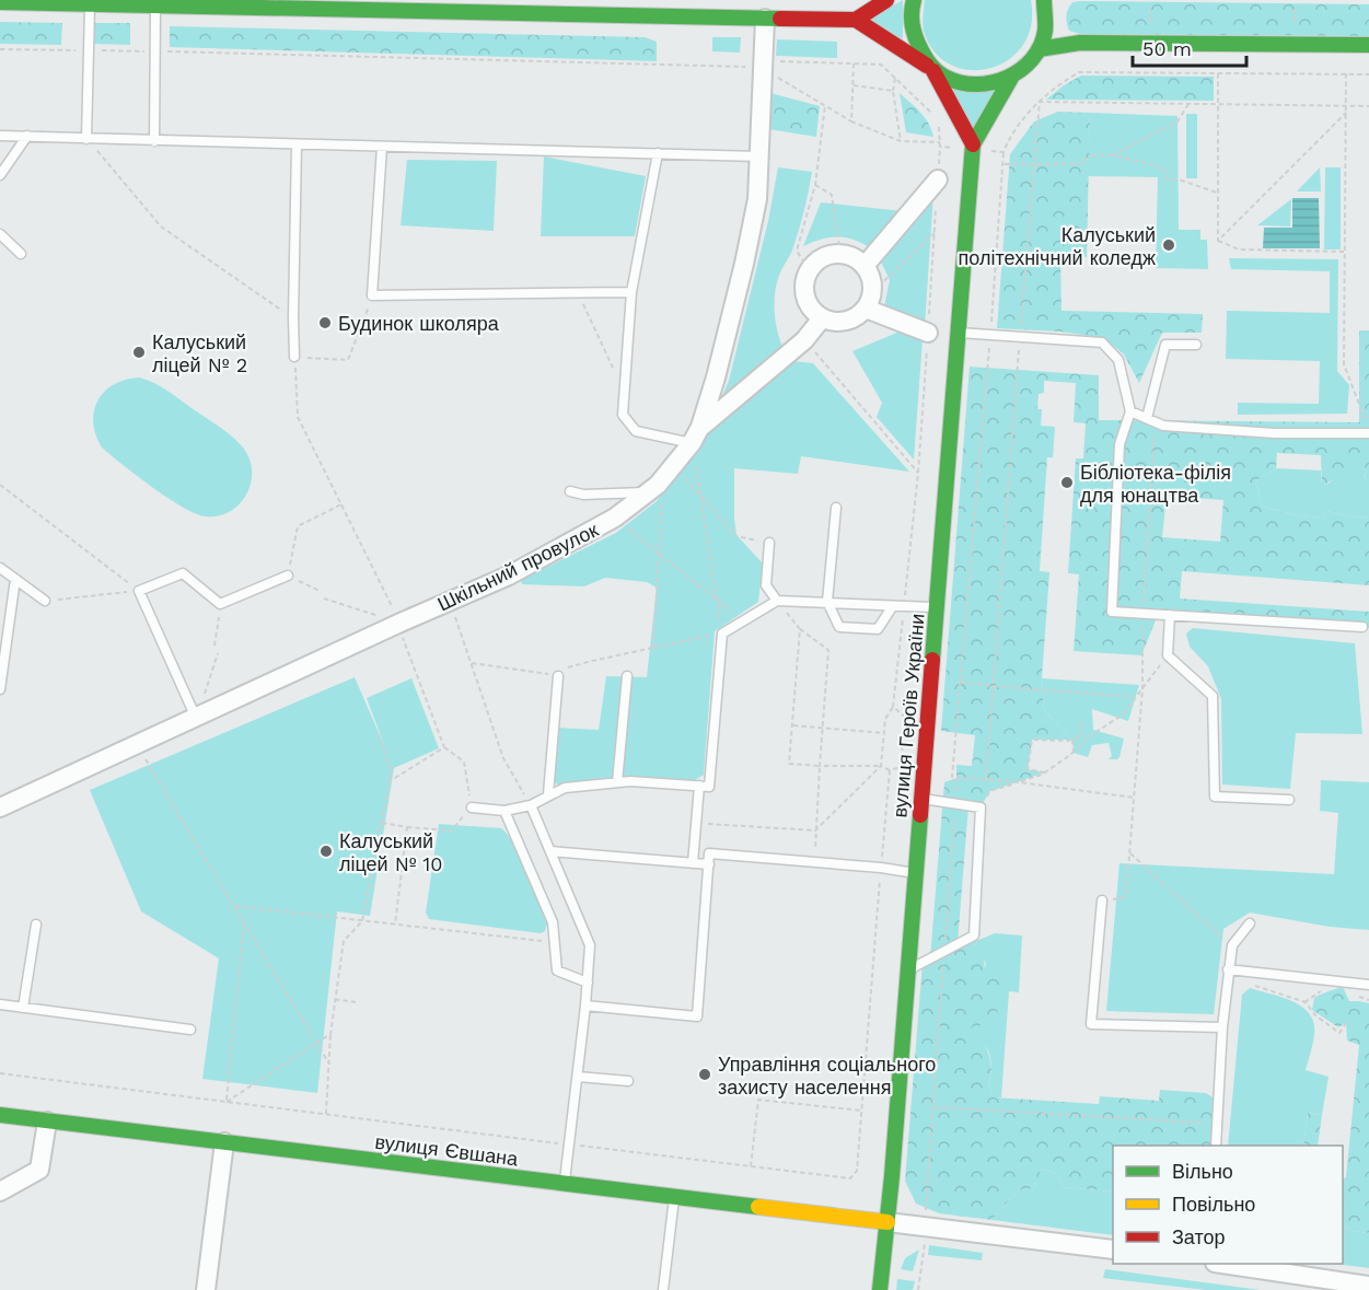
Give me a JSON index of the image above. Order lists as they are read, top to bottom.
{
  "streets": {
    "main road": ["вулиця Героїв України", "вулиця Євшана"],
    "street": ["Шкільний провулок"]
  },
  "crossings": [
    ["вулиця Героїв України", "вулиця Євшана"]
  ],
  "places": [
    "Калуський політехнічний коледж",
    "Будинок школяра",
    "Калуський ліцей № 2",
    "Бібліотека-філія для юнацтва",
    "Калуський ліцей № 10",
    "Управління соціального захисту населення"
  ],
  "legend": ["Вільно", "Повільно", "Затор"],
  "scale_bar": "50 m"
}
